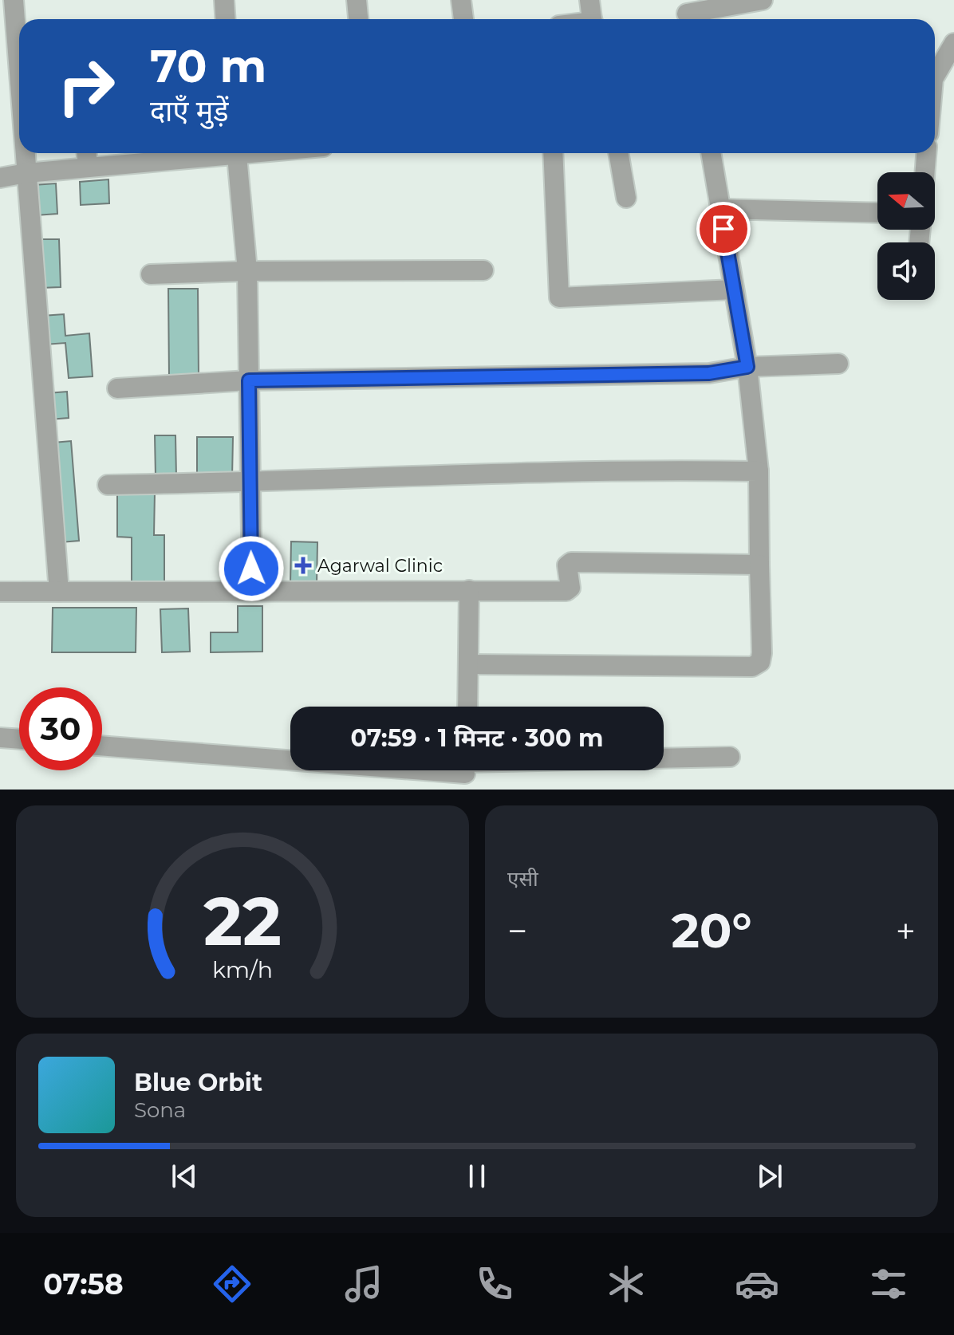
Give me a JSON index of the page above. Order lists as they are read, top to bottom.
{
  "places": {
    "health": ["Agarwal Clinic"]
  },
  "north": "left",
  "page": {
    "turn": ["70 m", "दाएँ मुड़ें"],
    "limit": "30",
    "trip": "07:59 · 1 मिनट · 300 m",
    "tile": "एसी",
    "heat": ["−", "20°", "+"],
    "song": ["Blue Orbit", "Sona"],
    "tabs": "07:58",
    "gauge": ["22", "km/h"]
  }
}
